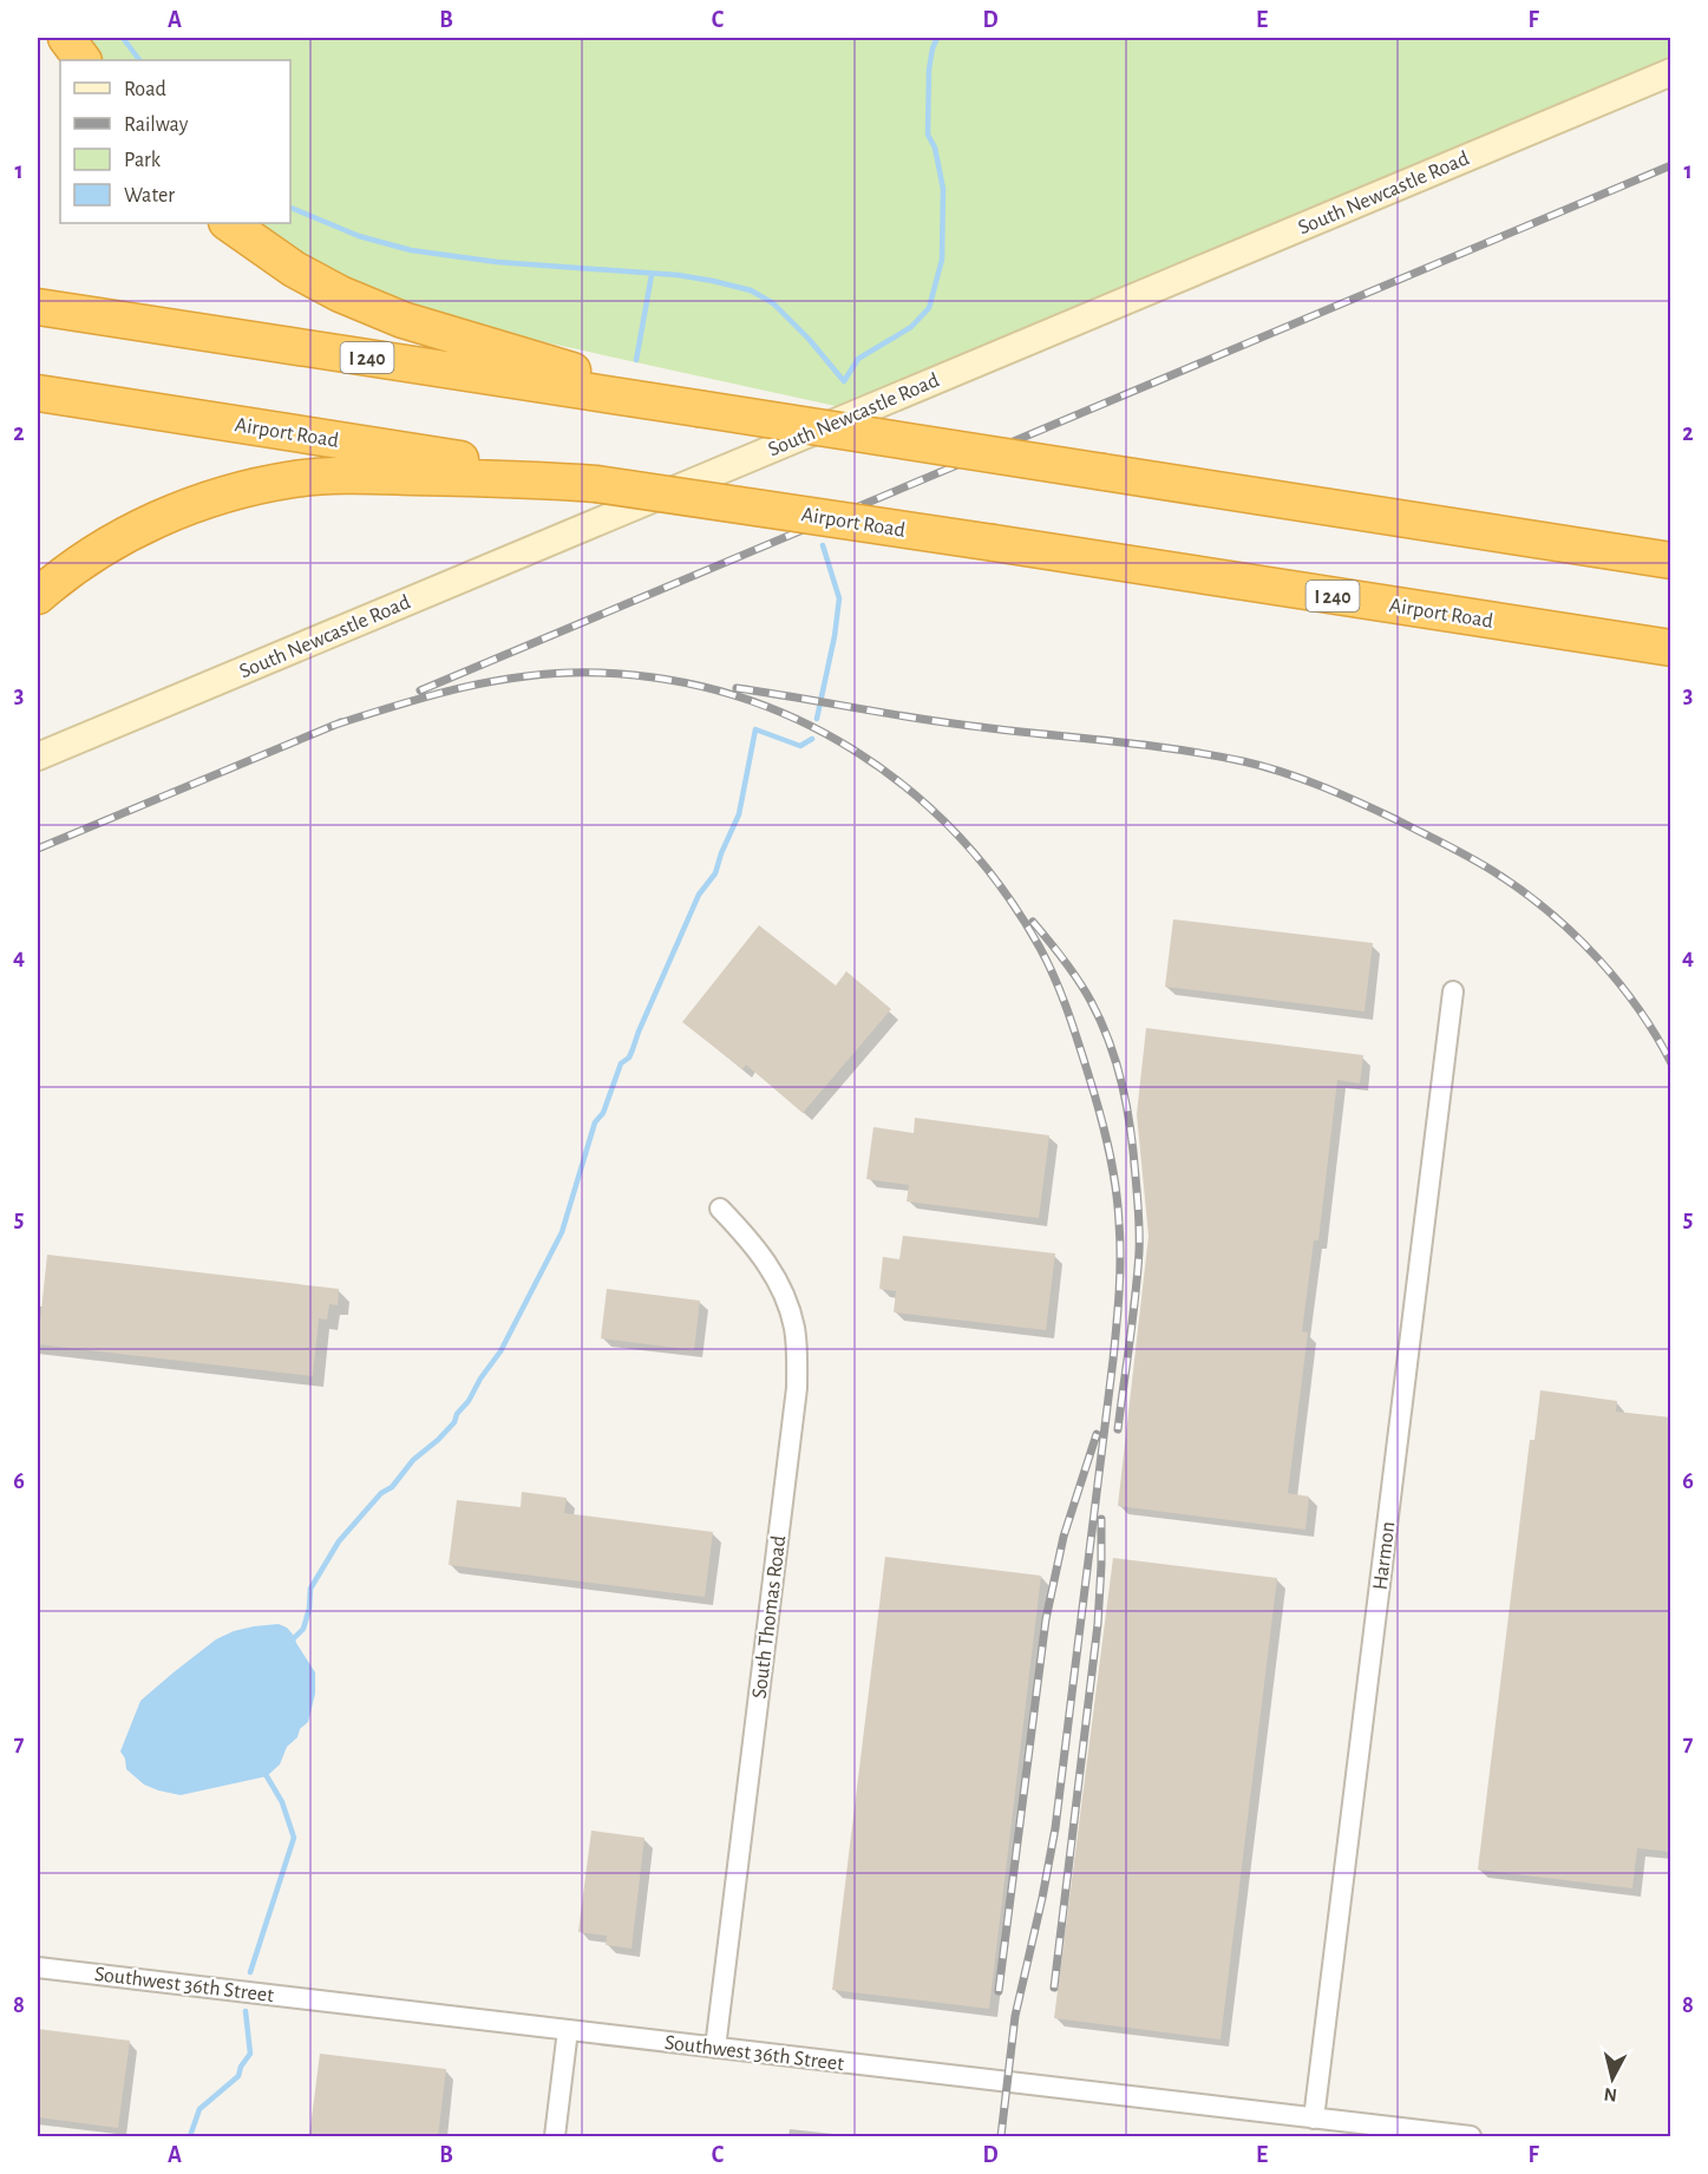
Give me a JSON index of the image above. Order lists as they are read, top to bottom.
{
  "streets": {
    "highway": ["I 240", "Airport Road"],
    "street": [
      "South Newcastle Road",
      "Harmon",
      "South Thomas Road",
      "Southwest 36th Street"
    ]
  },
  "crossings": [
    ["Harmon", "Southwest 36th Street"],
    ["South Thomas Road", "Southwest 36th Street"]
  ],
  "legend": [
    "Road",
    "Railway",
    "Park",
    "Water"
  ],
  "north": "bottom",
  "grid": {
    "columns": [
      "A",
      "B",
      "C",
      "D",
      "E",
      "F"
    ],
    "rows": [
      "1",
      "2",
      "3",
      "4",
      "5",
      "6",
      "7",
      "8"
    ]
  }
}
